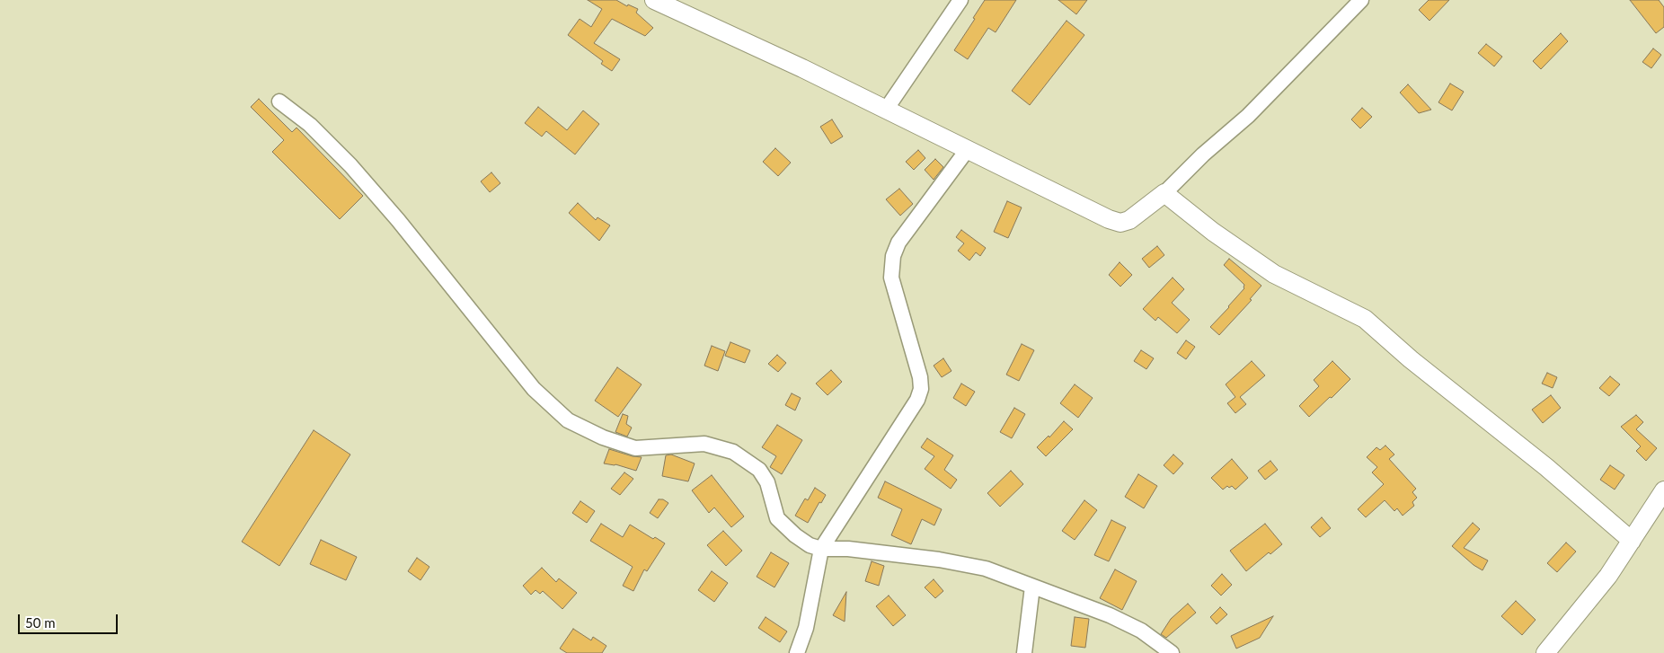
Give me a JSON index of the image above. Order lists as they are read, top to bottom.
{
  "scale_bar": "50 m"
}
